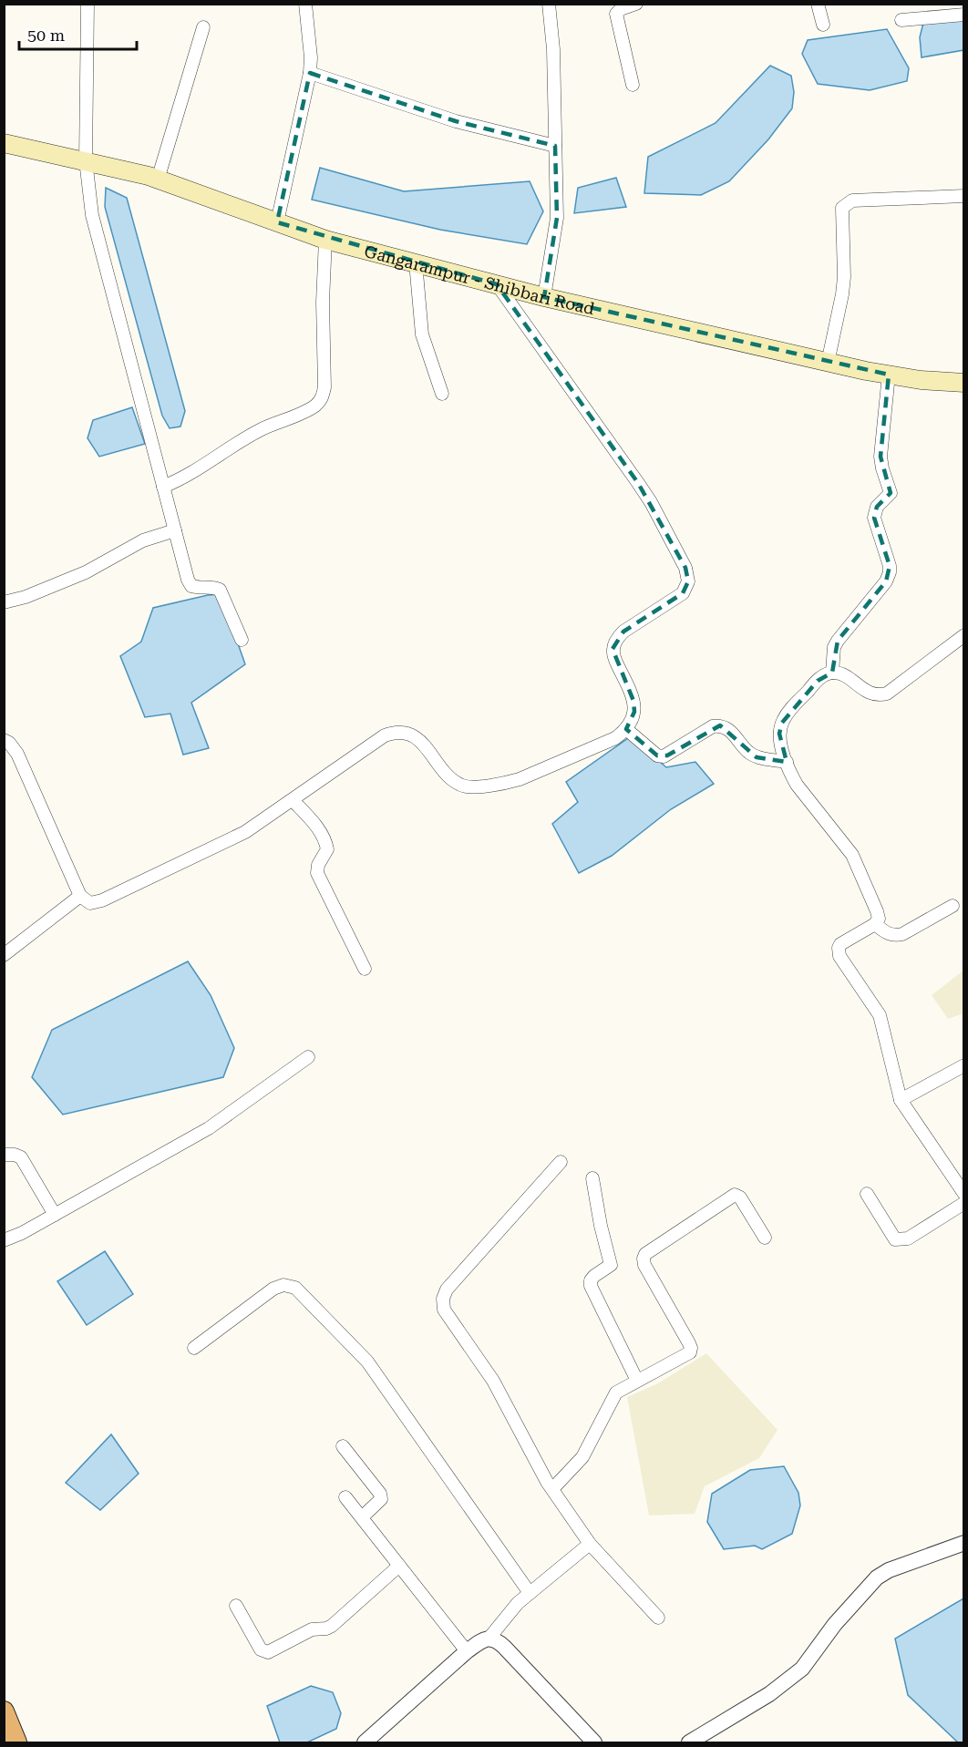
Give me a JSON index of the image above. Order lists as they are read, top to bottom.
{
  "streets": {
    "main road": ["Gangarampur - Shibbari Road"]
  },
  "scale_bar": "50 m"
}
